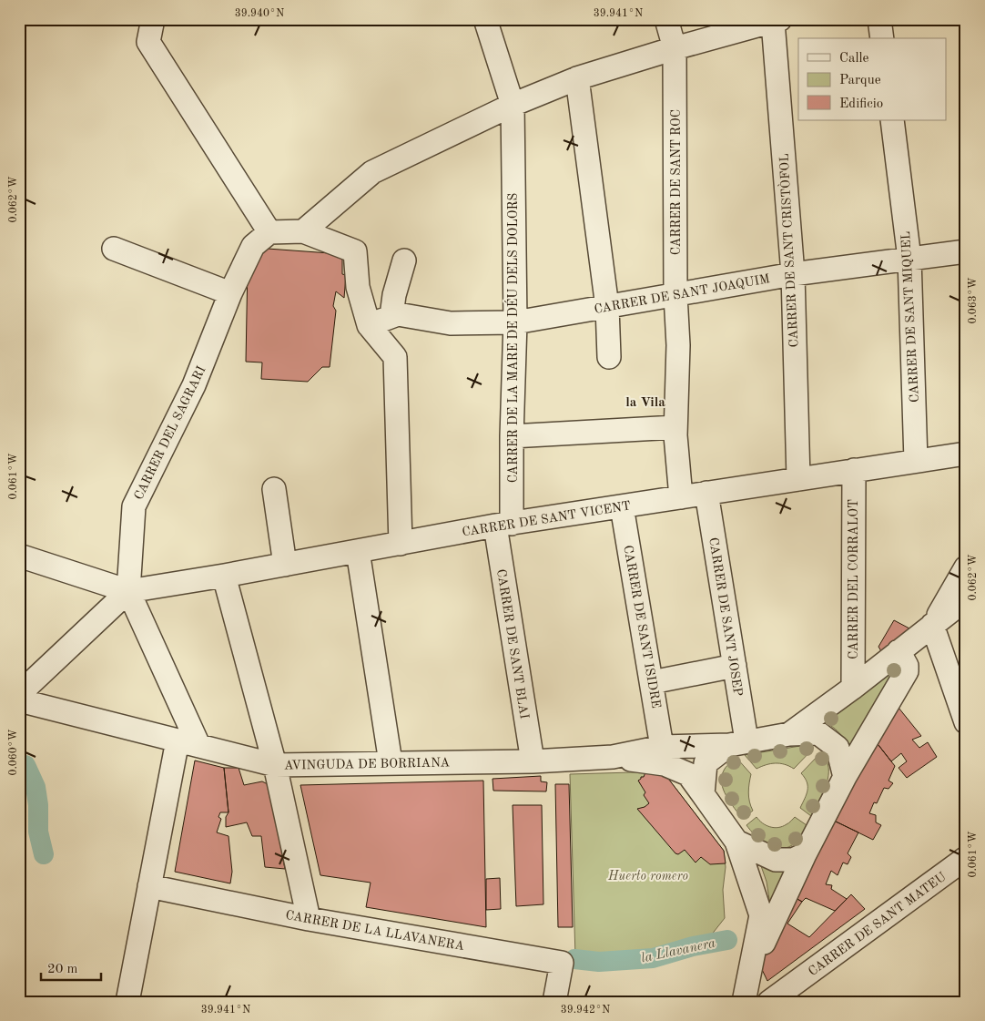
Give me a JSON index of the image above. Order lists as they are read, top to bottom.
{
  "streets": {
    "street": [
      "CARRER DE SANT ROC",
      "CARRER DE SANT CRISTÒFOL",
      "CARRER DE SANT JOAQUIM",
      "CARRER DE SANT MIQUEL",
      "CARRER DE LA MARE DE DÉU DELS DOLORS",
      "CARRER DEL SAGRARI",
      "CARRER DE SANT VICENT",
      "CARRER DEL CORRALOT",
      "CARRER DE SANT JOSEP",
      "CARRER DE SANT ISIDRE",
      "CARRER DE SANT BLAI",
      "AVINGUDA DE BORRIANA",
      "CARRER DE SANT MATEU",
      "CARRER DE LA LLAVANERA"
    ]
  },
  "crossings": [
    ["CARRER DE SANT ROC", "CARRER DE SANT JOAQUIM"],
    ["CARRER DE SANT ROC", "CARRER DE SANT VICENT"],
    ["CARRER DE SANT CRISTÒFOL", "CARRER DE SANT JOAQUIM"],
    ["CARRER DE SANT CRISTÒFOL", "CARRER DE SANT VICENT"],
    ["CARRER DE SANT JOAQUIM", "CARRER DE SANT MIQUEL"],
    ["CARRER DE SANT JOAQUIM", "CARRER DE LA MARE DE DÉU DELS DOLORS"],
    ["CARRER DE SANT MIQUEL", "CARRER DE SANT VICENT"],
    ["CARRER DE LA MARE DE DÉU DELS DOLORS", "CARRER DE SANT VICENT"],
    ["CARRER DE LA MARE DE DÉU DELS DOLORS", "CARRER DE SANT BLAI"],
    ["CARRER DEL SAGRARI", "CARRER DE SANT VICENT"],
    ["CARRER DEL SAGRARI", "AVINGUDA DE BORRIANA"],
    ["CARRER DE SANT VICENT", "CARRER DEL CORRALOT"],
    ["CARRER DE SANT VICENT", "CARRER DE SANT JOSEP"],
    ["CARRER DE SANT VICENT", "CARRER DE SANT ISIDRE"],
    ["CARRER DE SANT VICENT", "CARRER DE SANT BLAI"],
    ["CARRER DE SANT JOSEP", "AVINGUDA DE BORRIANA"],
    ["CARRER DE SANT ISIDRE", "AVINGUDA DE BORRIANA"],
    ["CARRER DE SANT BLAI", "AVINGUDA DE BORRIANA"]
  ],
  "districts": ["la Vila"],
  "water": ["la Llavanera"],
  "parks": ["Huerto romero"],
  "legend": ["Calle", "Parque", "Edificio"],
  "scale_bar": "20 m",
  "coordinates": [
    "39.940°N",
    "39.941°N",
    "0.062°W",
    "0.063°W",
    "0.061°W",
    "0.060°W",
    "39.942°N"
  ]
}
